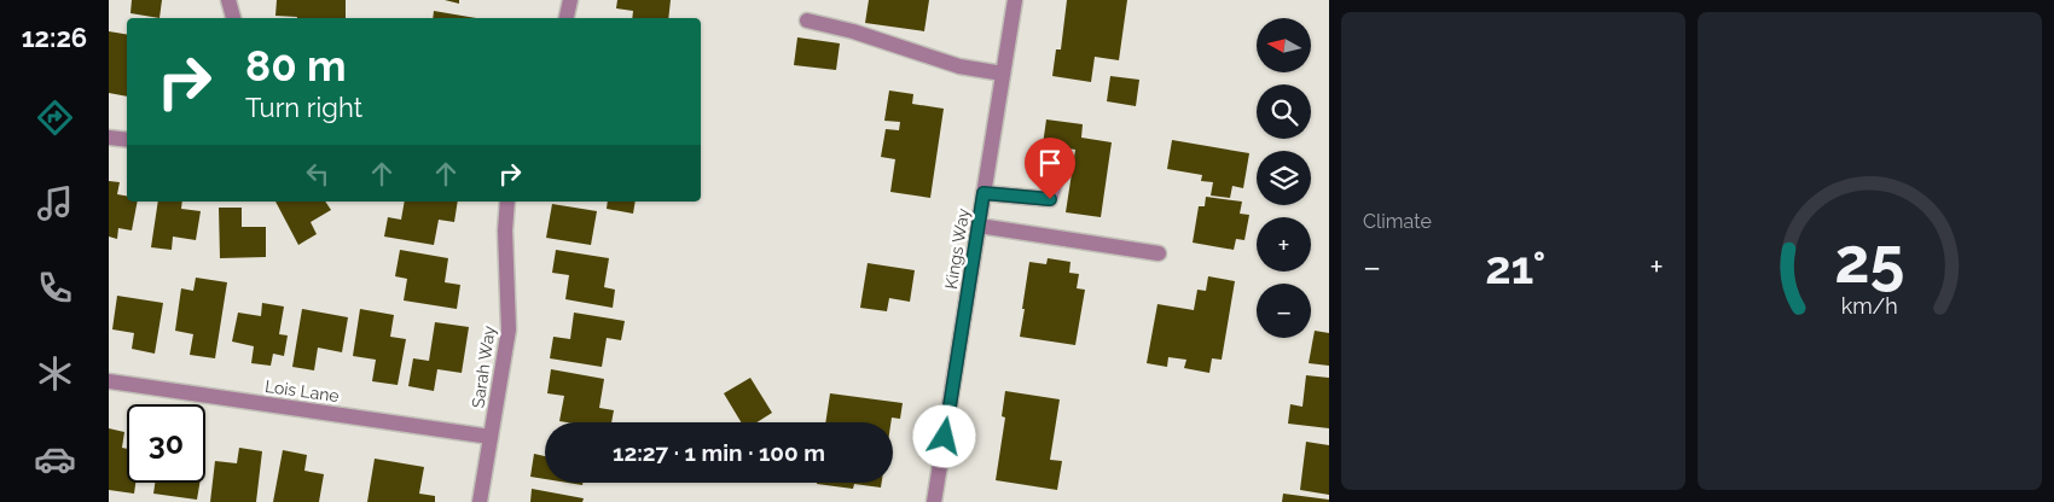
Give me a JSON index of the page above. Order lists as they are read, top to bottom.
{
  "streets": {
    "street": ["Kings Way", "Sarah Way", "Lois Lane"]
  },
  "crossings": [
    ["Sarah Way", "Lois Lane"]
  ],
  "north": "left",
  "page": {
    "tabs": "12:26",
    "tile": "Climate",
    "map_buttons": ["+", "−"],
    "turn": ["80 m", "Turn right"],
    "heat": ["−", "21°", "+"],
    "limit": "30",
    "trip": "12:27 · 1 min · 100 m",
    "gauge": ["25", "km/h"]
  }
}
